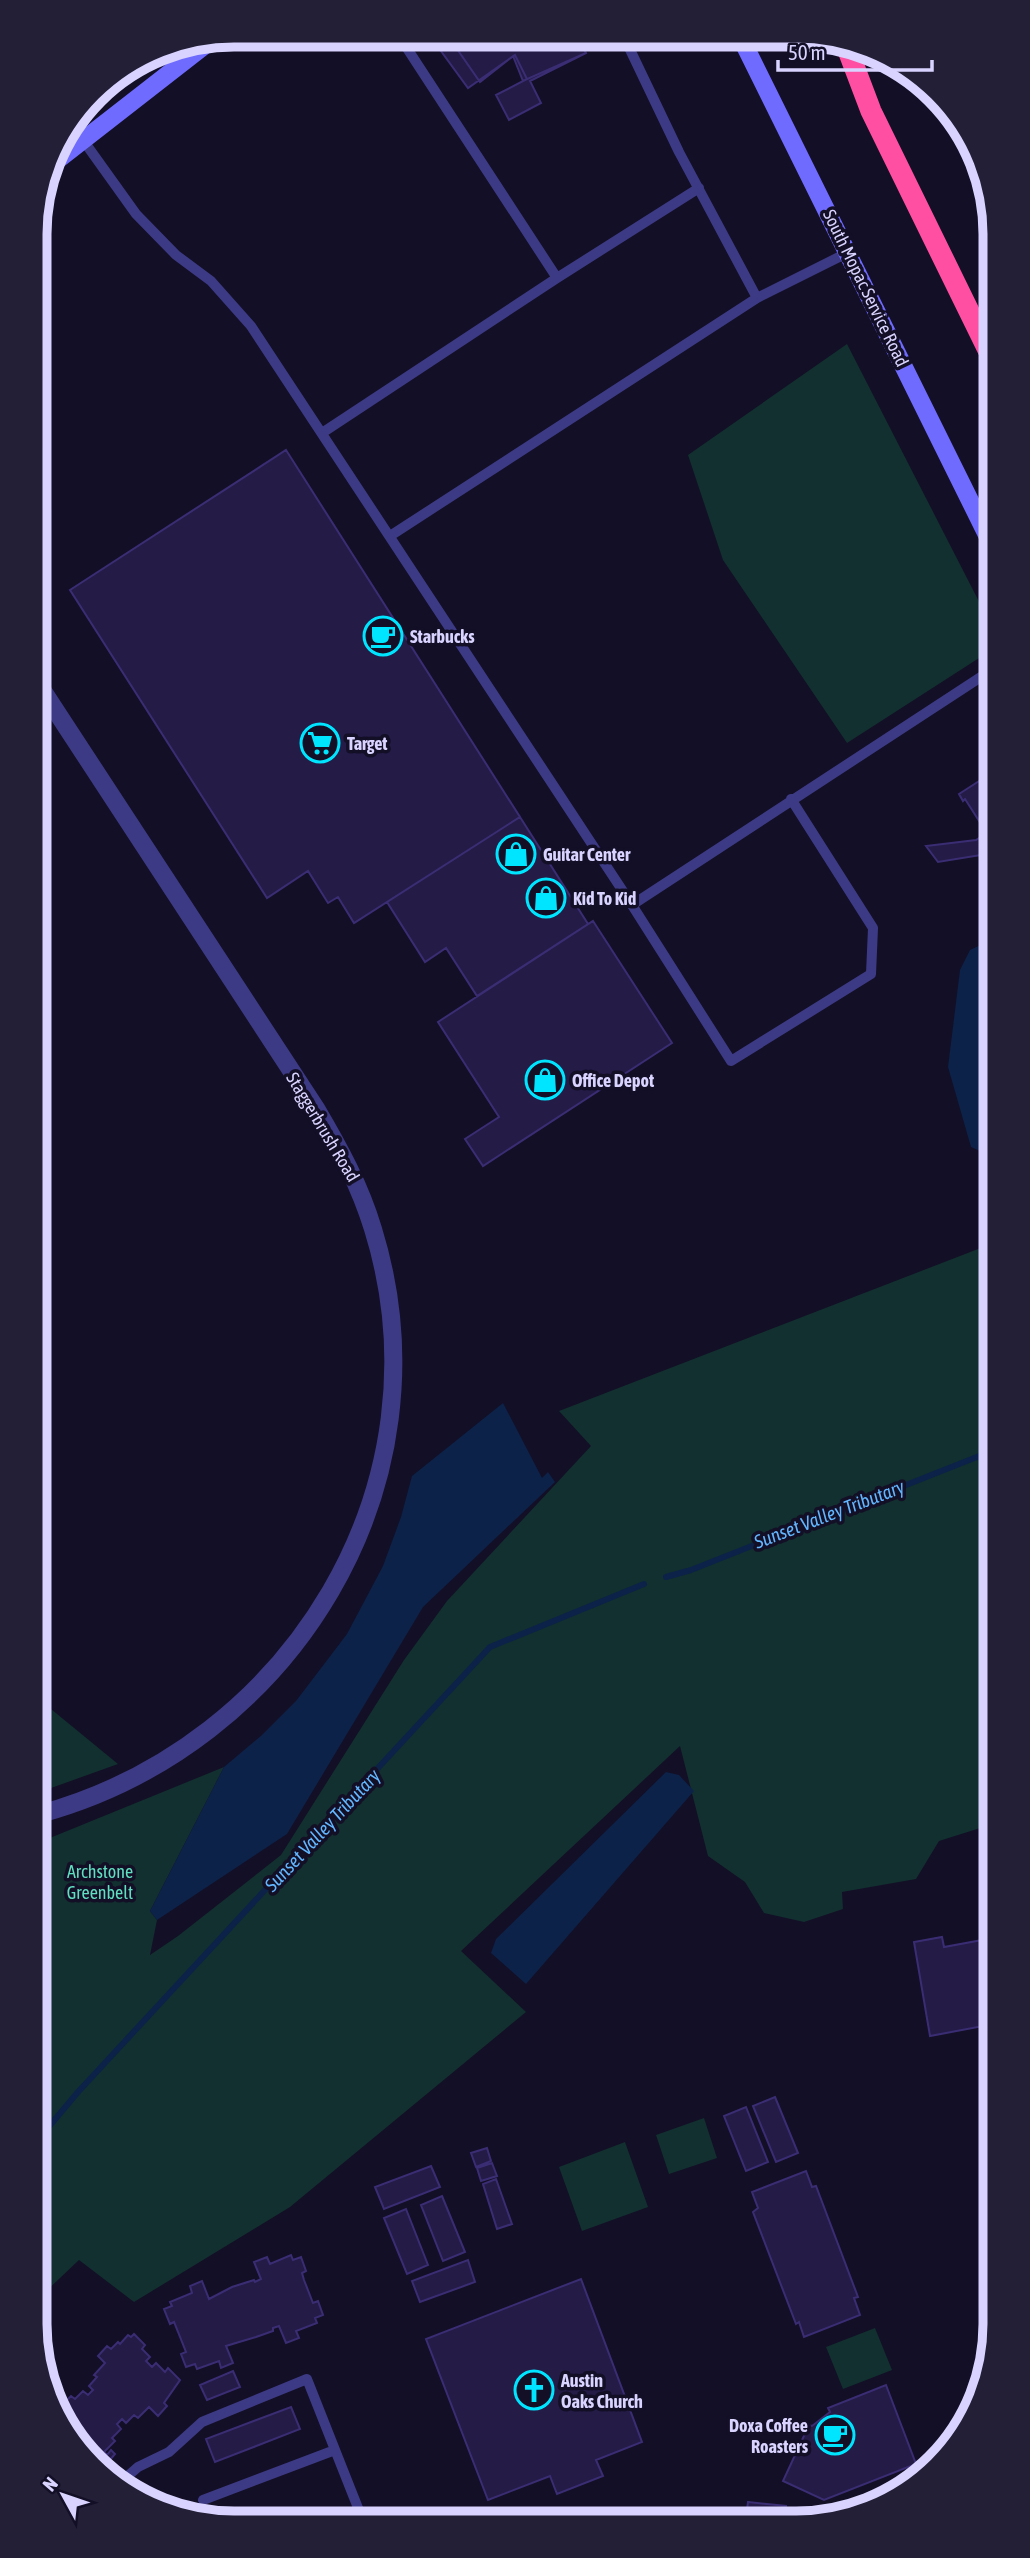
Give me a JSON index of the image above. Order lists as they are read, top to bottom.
{
  "streets": {
    "main road": ["South Mopac Service Road"],
    "street": ["Staggerbrush Road"]
  },
  "water": ["Sunset Valley Tributary"],
  "parks": ["Archstone Greenbelt"],
  "places": {
    "cafe": ["Starbucks", "Doxa Coffee Roasters"],
    "supermarket": ["Target"],
    "shop": ["Guitar Center", "Kid To Kid", "Office Depot"],
    "church": ["Austin Oaks Church"]
  },
  "scale_bar": "50 m",
  "north": "top left"
}
